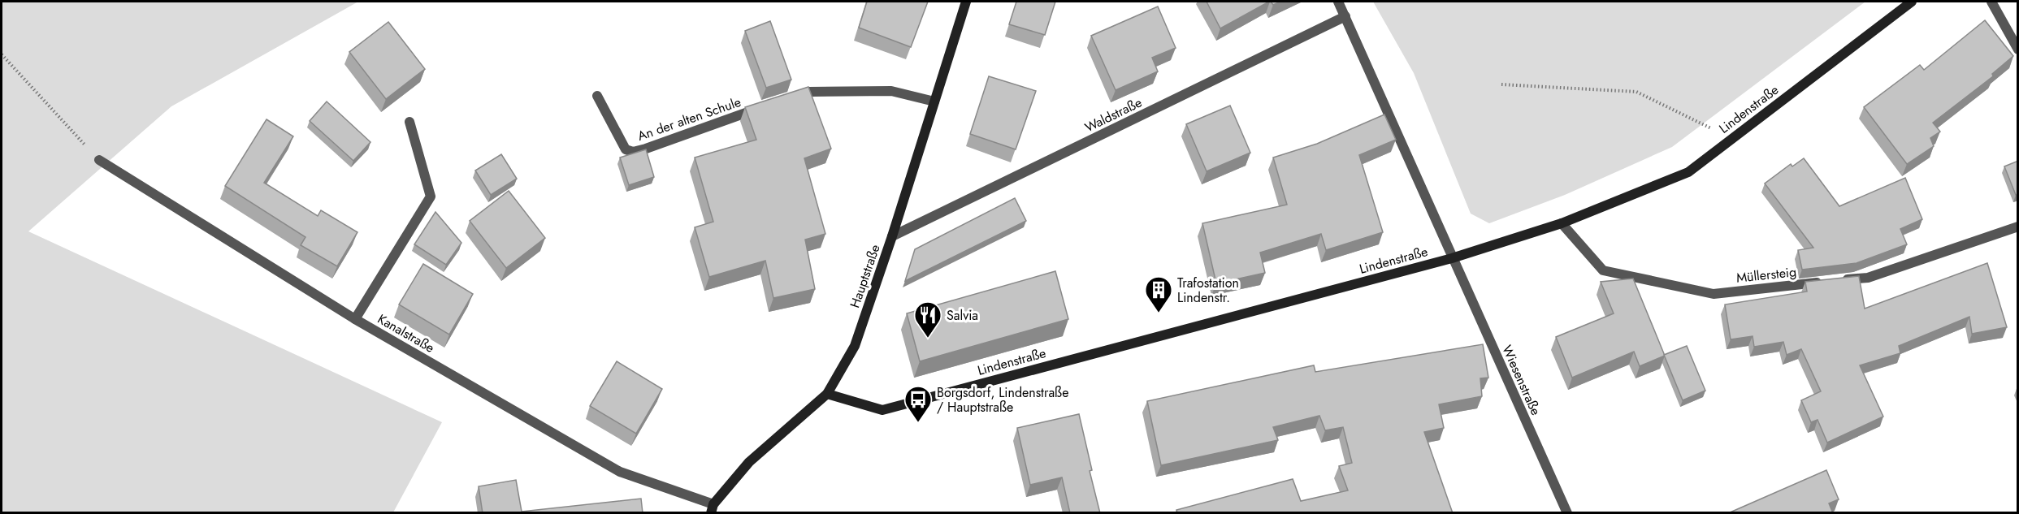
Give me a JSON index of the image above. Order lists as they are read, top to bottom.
{
  "streets": {
    "street": [
      "Lindenstraße",
      "Waldstraße",
      "An der alten Schule",
      "Müllersteig",
      "Hauptstraße",
      "Kanalstraße",
      "Wiesenstraße"
    ]
  },
  "crossings": [
    ["Lindenstraße", "Müllersteig"],
    ["Lindenstraße", "Hauptstraße"],
    ["Lindenstraße", "Wiesenstraße"],
    ["Waldstraße", "Hauptstraße"],
    ["Hauptstraße", "Kanalstraße"]
  ],
  "places": {
    "building": ["Trafostation Lindenstr."],
    "restaurant": ["Salvia"],
    "bus stop": ["Borgsdorf, Lindenstraße / Hauptstraße"]
  }
}
